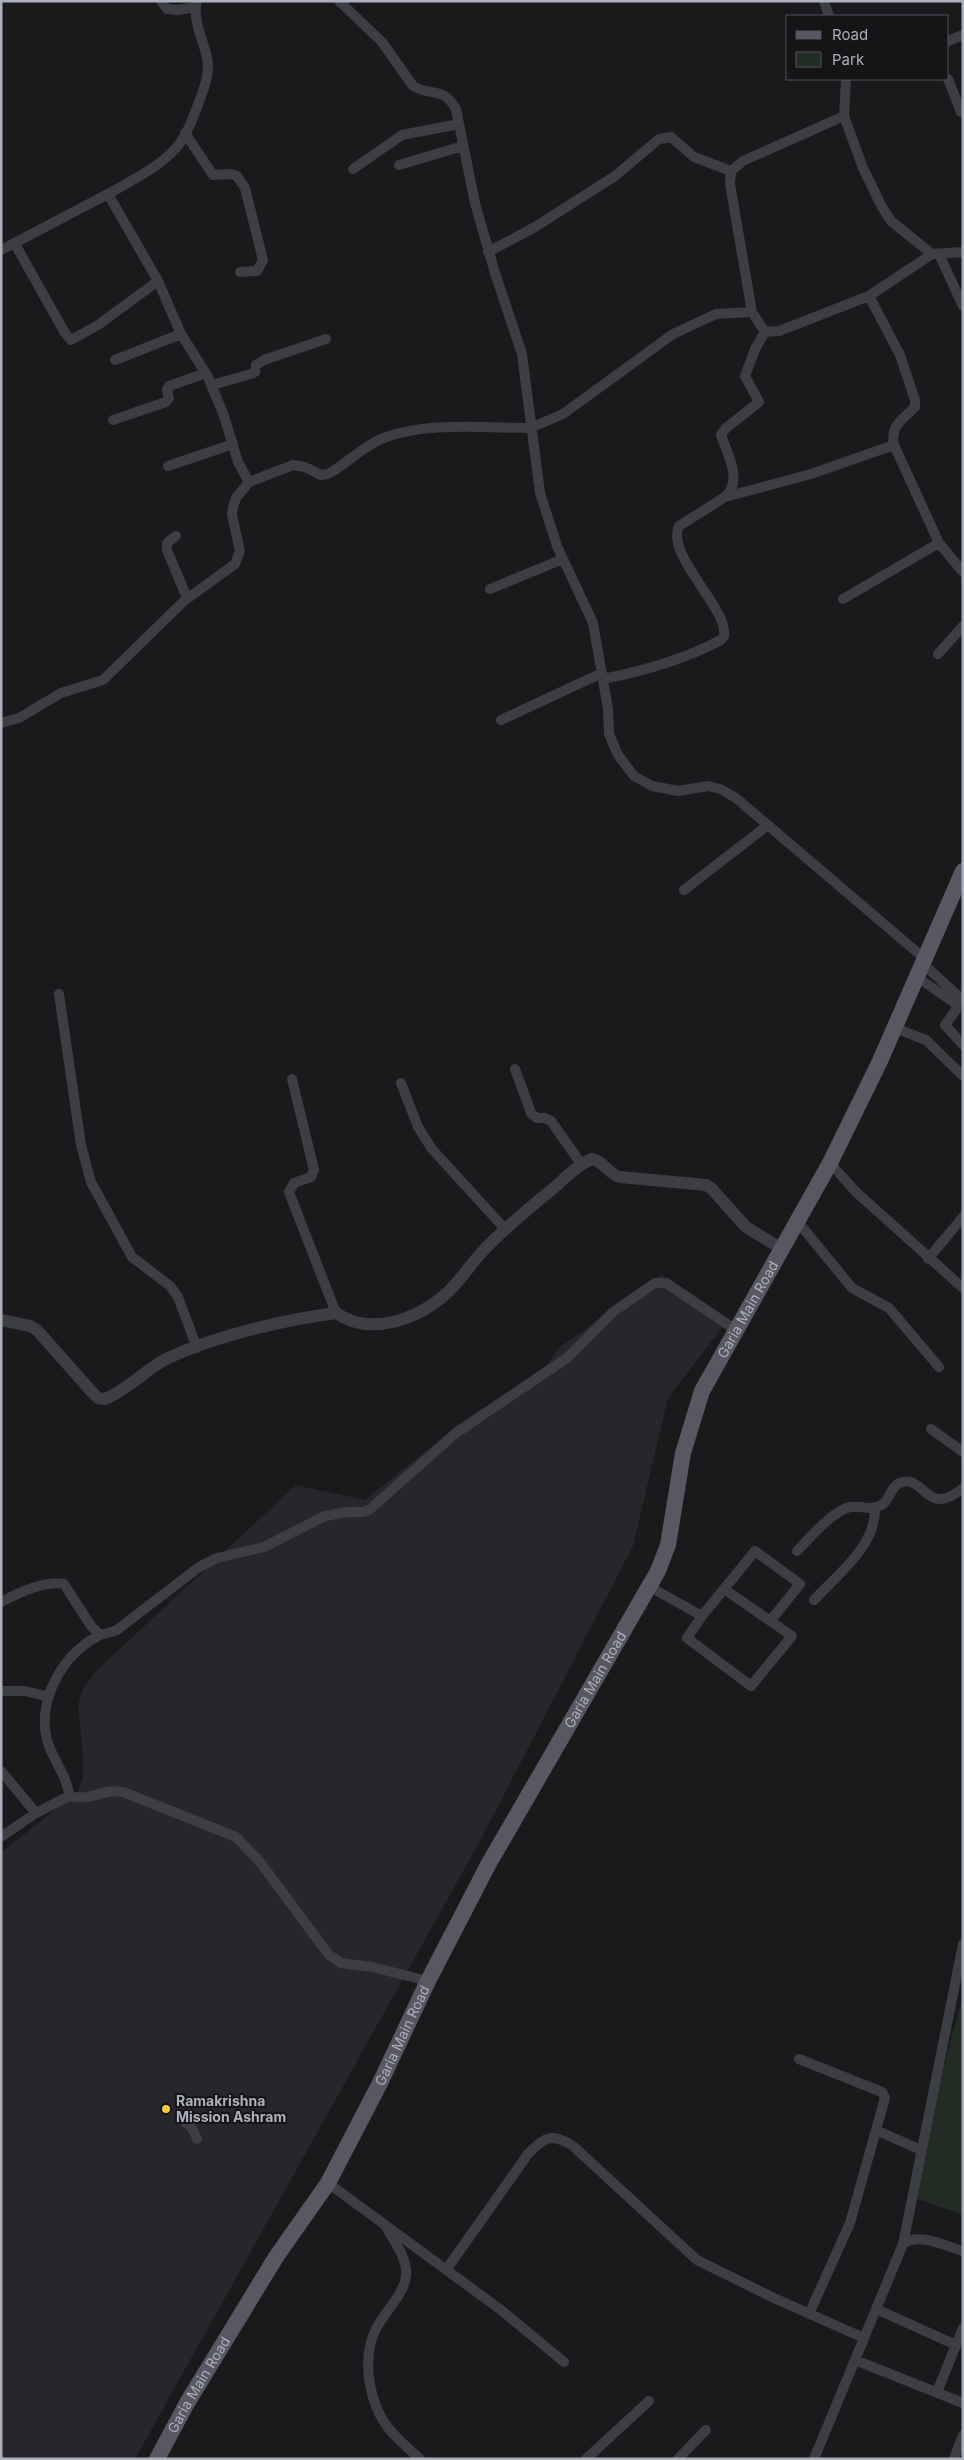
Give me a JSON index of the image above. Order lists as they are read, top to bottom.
{
  "streets": {
    "main road": ["Garia Main Road"]
  },
  "places": ["Ramakrishna Mission Ashram"],
  "legend": ["Road", "Park"]
}
